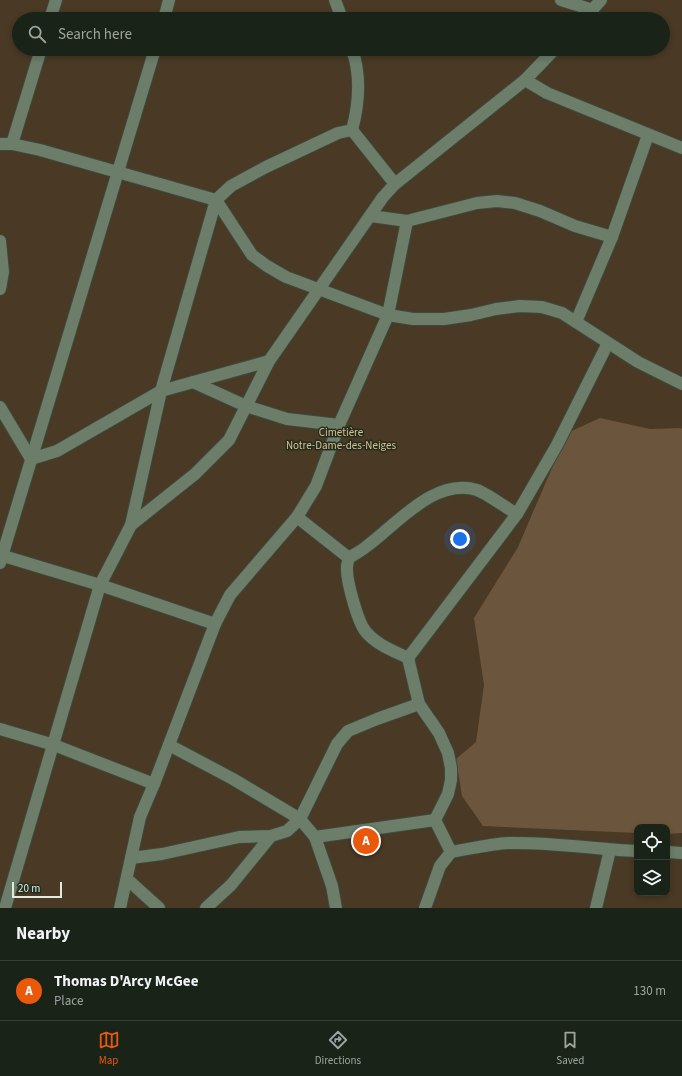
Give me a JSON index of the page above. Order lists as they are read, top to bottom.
{
  "parks": ["Cimetière Notre-Dame-des-Neiges"],
  "scale_bar": "20 m",
  "page": {
    "search": "Search here",
    "pins": "A",
    "scale": "20 m",
    "heading": "Nearby",
    "list": [
      {
        "mark": "A",
        "name": "Thomas D'Arcy McGee",
        "note": "Place",
        "value": "130 m"
      }
    ],
    "nav": ["Map", "Directions", "Saved"]
  }
}
